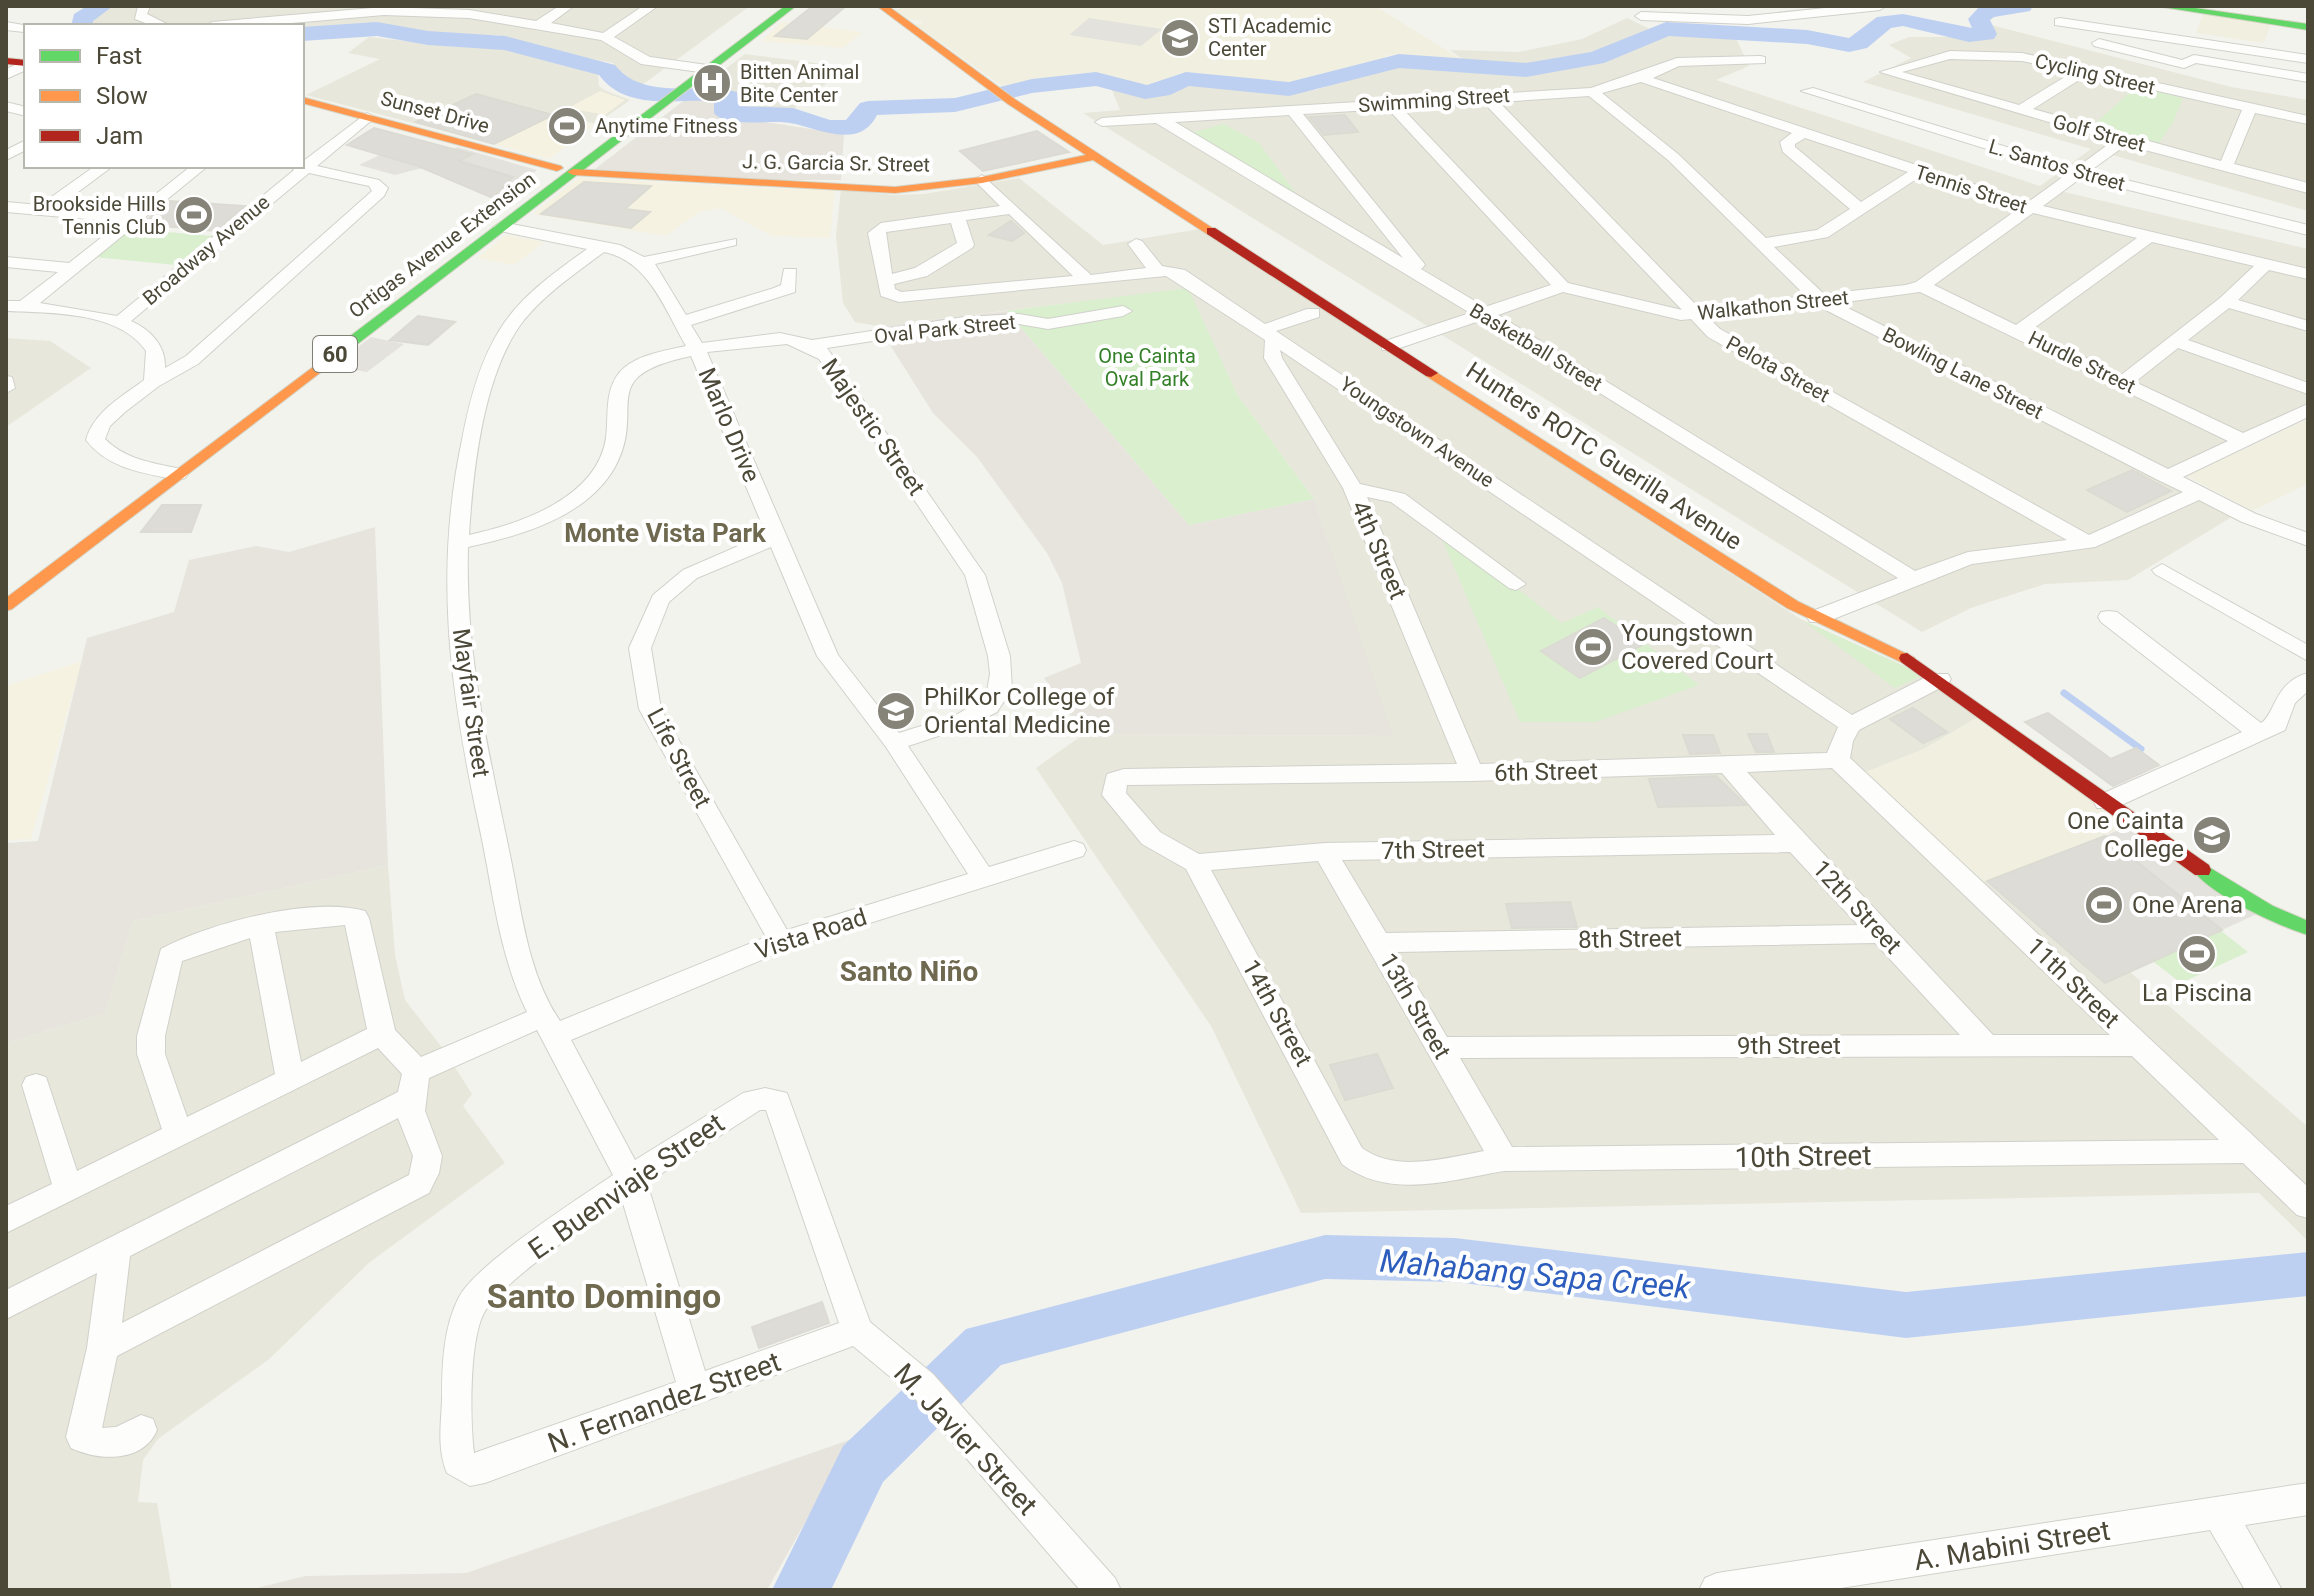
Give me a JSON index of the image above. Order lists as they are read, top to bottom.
{
  "streets": {
    "street": [
      "Cycling Street",
      "Swimming Street",
      "Sunset Drive",
      "Golf Street",
      "J. G. Garcia Sr. Street",
      "L. Santos Street",
      "Tennis Street",
      "Ortigas Avenue Extension",
      "Broadway Avenue",
      "Walkathon Street",
      "Oval Park Street",
      "Basketball Street",
      "60",
      "Hurdle Street",
      "Pelota Street",
      "Bowling Lane Street",
      "Marlo Drive",
      "Majestic Street",
      "Youngstown Avenue",
      "Hunters ROTC Guerilla Avenue",
      "4th Street",
      "Mayfair Street",
      "Life Street",
      "6th Street",
      "7th Street",
      "12th Street",
      "Vista Road",
      "8th Street",
      "11th Street",
      "13th Street",
      "14th Street",
      "9th Street",
      "10th Street",
      "E. Buenviaje Street",
      "N. Fernandez Street",
      "M. Javier Street",
      "A. Mabini Street"
    ]
  },
  "crossings": [
    ["Cycling Street", "Golf Street"],
    ["Swimming Street", "Tennis Street"],
    ["Swimming Street", "Basketball Street"],
    ["Swimming Street", "Pelota Street"],
    ["Swimming Street", "Bowling Lane Street"],
    ["Sunset Drive", "J. G. Garcia Sr. Street"],
    ["Sunset Drive", "Ortigas Avenue Extension"],
    ["Sunset Drive", "Broadway Avenue"],
    ["Golf Street", "Walkathon Street"],
    ["J. G. Garcia Sr. Street", "Ortigas Avenue Extension"],
    ["J. G. Garcia Sr. Street", "Hunters ROTC Guerilla Avenue"],
    ["L. Santos Street", "Walkathon Street"],
    ["Tennis Street", "Walkathon Street"],
    ["Walkathon Street", "Hurdle Street"],
    ["Walkathon Street", "Pelota Street"],
    ["Walkathon Street", "Bowling Lane Street"],
    ["Oval Park Street", "Majestic Street"],
    ["Marlo Drive", "Majestic Street"],
    ["Marlo Drive", "Life Street"],
    ["Marlo Drive", "Vista Road"],
    ["Majestic Street", "Mayfair Street"],
    ["4th Street", "6th Street"],
    ["Mayfair Street", "Vista Road"],
    ["Mayfair Street", "E. Buenviaje Street"],
    ["Mayfair Street", "N. Fernandez Street"],
    ["Life Street", "Vista Road"],
    ["6th Street", "7th Street"],
    ["6th Street", "12th Street"],
    ["6th Street", "11th Street"],
    ["6th Street", "14th Street"],
    ["7th Street", "12th Street"],
    ["7th Street", "13th Street"],
    ["7th Street", "14th Street"],
    ["12th Street", "8th Street"],
    ["12th Street", "9th Street"],
    ["8th Street", "13th Street"],
    ["11th Street", "9th Street"],
    ["11th Street", "10th Street"],
    ["13th Street", "9th Street"],
    ["13th Street", "10th Street"],
    ["14th Street", "10th Street"],
    ["E. Buenviaje Street", "N. Fernandez Street"],
    ["E. Buenviaje Street", "M. Javier Street"],
    ["N. Fernandez Street", "M. Javier Street"]
  ],
  "districts": ["Monte Vista Park", "Santo Niño", "Santo Domingo"],
  "water": ["Mahabang Sapa Creek"],
  "parks": ["One Cainta Oval Park"],
  "places": {
    "school or university": ["STI Academic Center", "PhilKor College of Oriental Medicine", "One Cainta College"],
    "hospital": ["Bitten Animal Bite Center"],
    "sports": [
      "Anytime Fitness",
      "Brookside Hills Tennis Club",
      "Youngstown Covered Court",
      "One Arena",
      "La Piscina"
    ]
  },
  "legend": ["Fast", "Slow", "Jam"]
}
